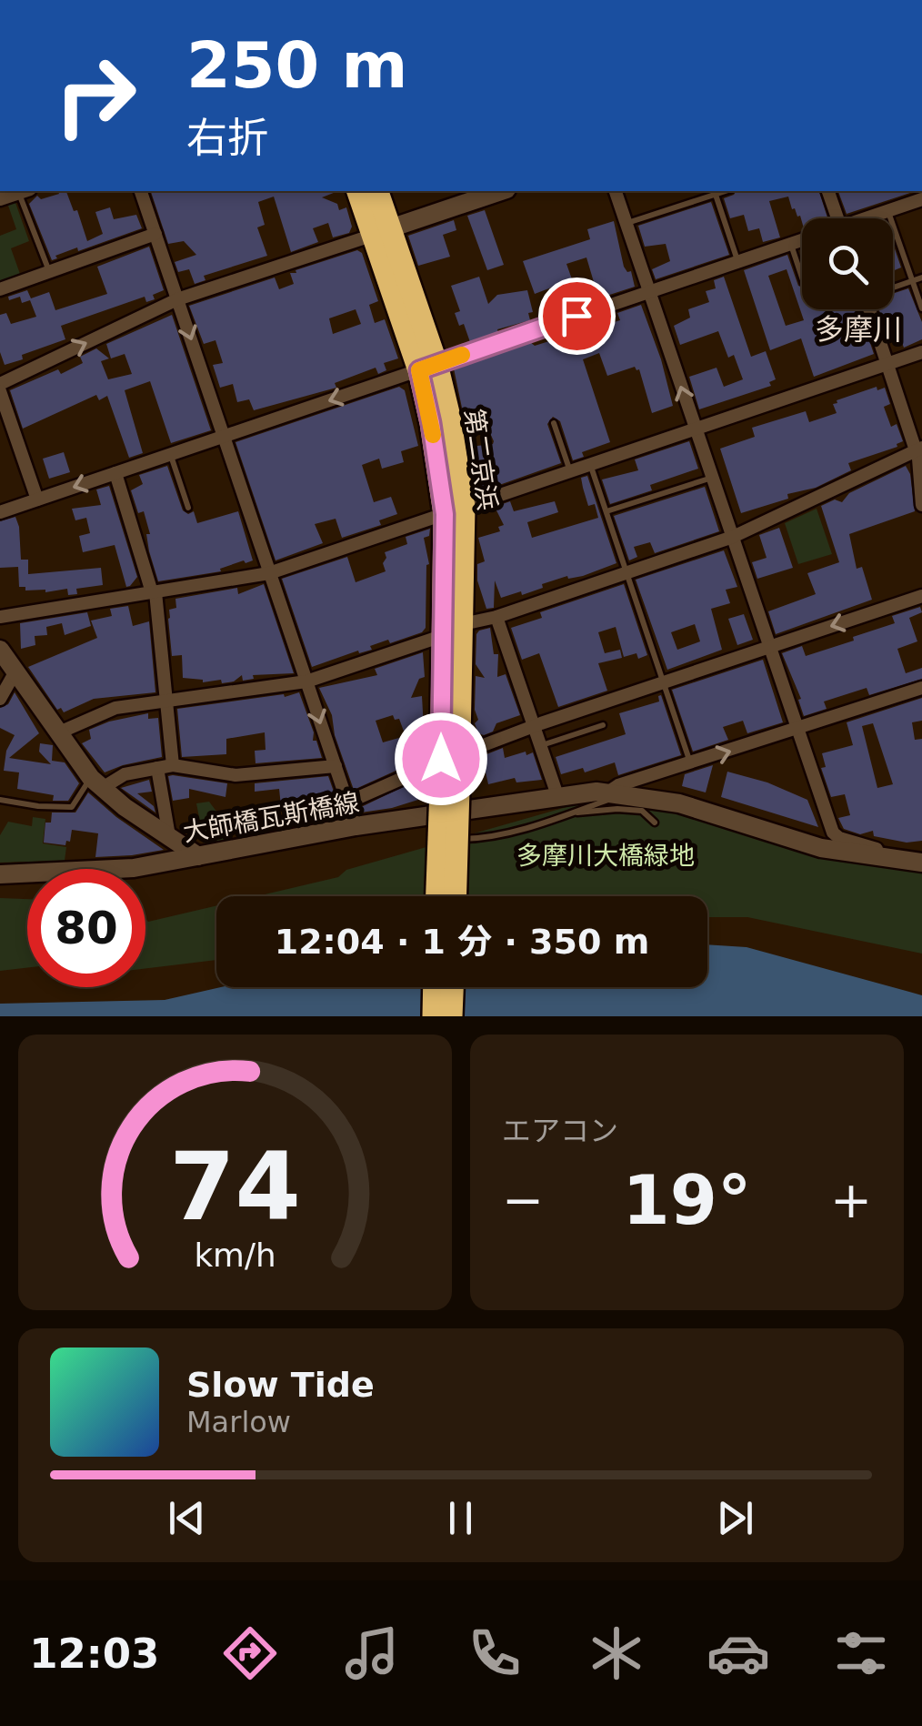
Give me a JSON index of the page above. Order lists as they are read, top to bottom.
{
  "streets": {
    "highway": ["第二京浜"],
    "street": ["大師橋瓦斯橋線"]
  },
  "districts": ["多摩川"],
  "parks": ["多摩川大橋緑地"],
  "page": {
    "turn": ["250 m", "右折"],
    "limit": "80",
    "trip": "12:04 · 1 分 · 350 m",
    "tile": "エアコン",
    "heat": ["−", "19°", "+"],
    "song": ["Slow Tide", "Marlow"],
    "tabs": "12:03",
    "gauge": ["74", "km/h"]
  }
}
